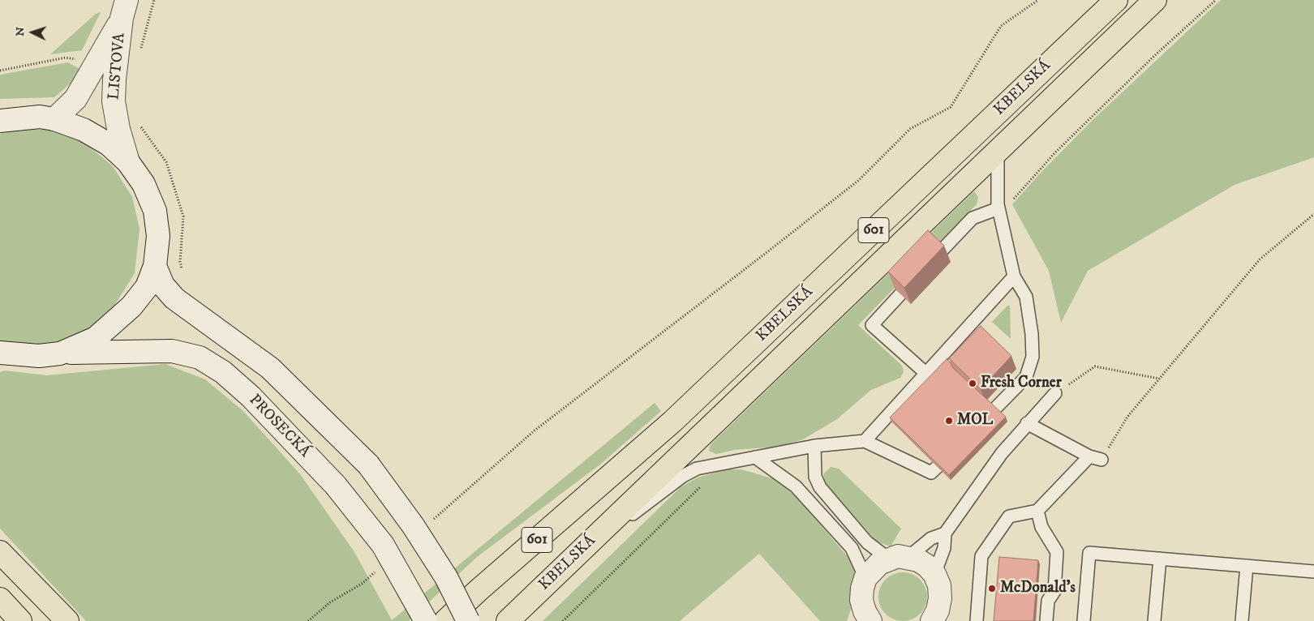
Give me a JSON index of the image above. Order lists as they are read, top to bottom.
{
  "streets": {
    "highway": ["KBELSKÁ", "601"],
    "main road": ["LISTOVA", "PROSECKÁ"]
  },
  "places": ["Fresh Corner", "MOL", "McDonald's"],
  "north": "left"
}
